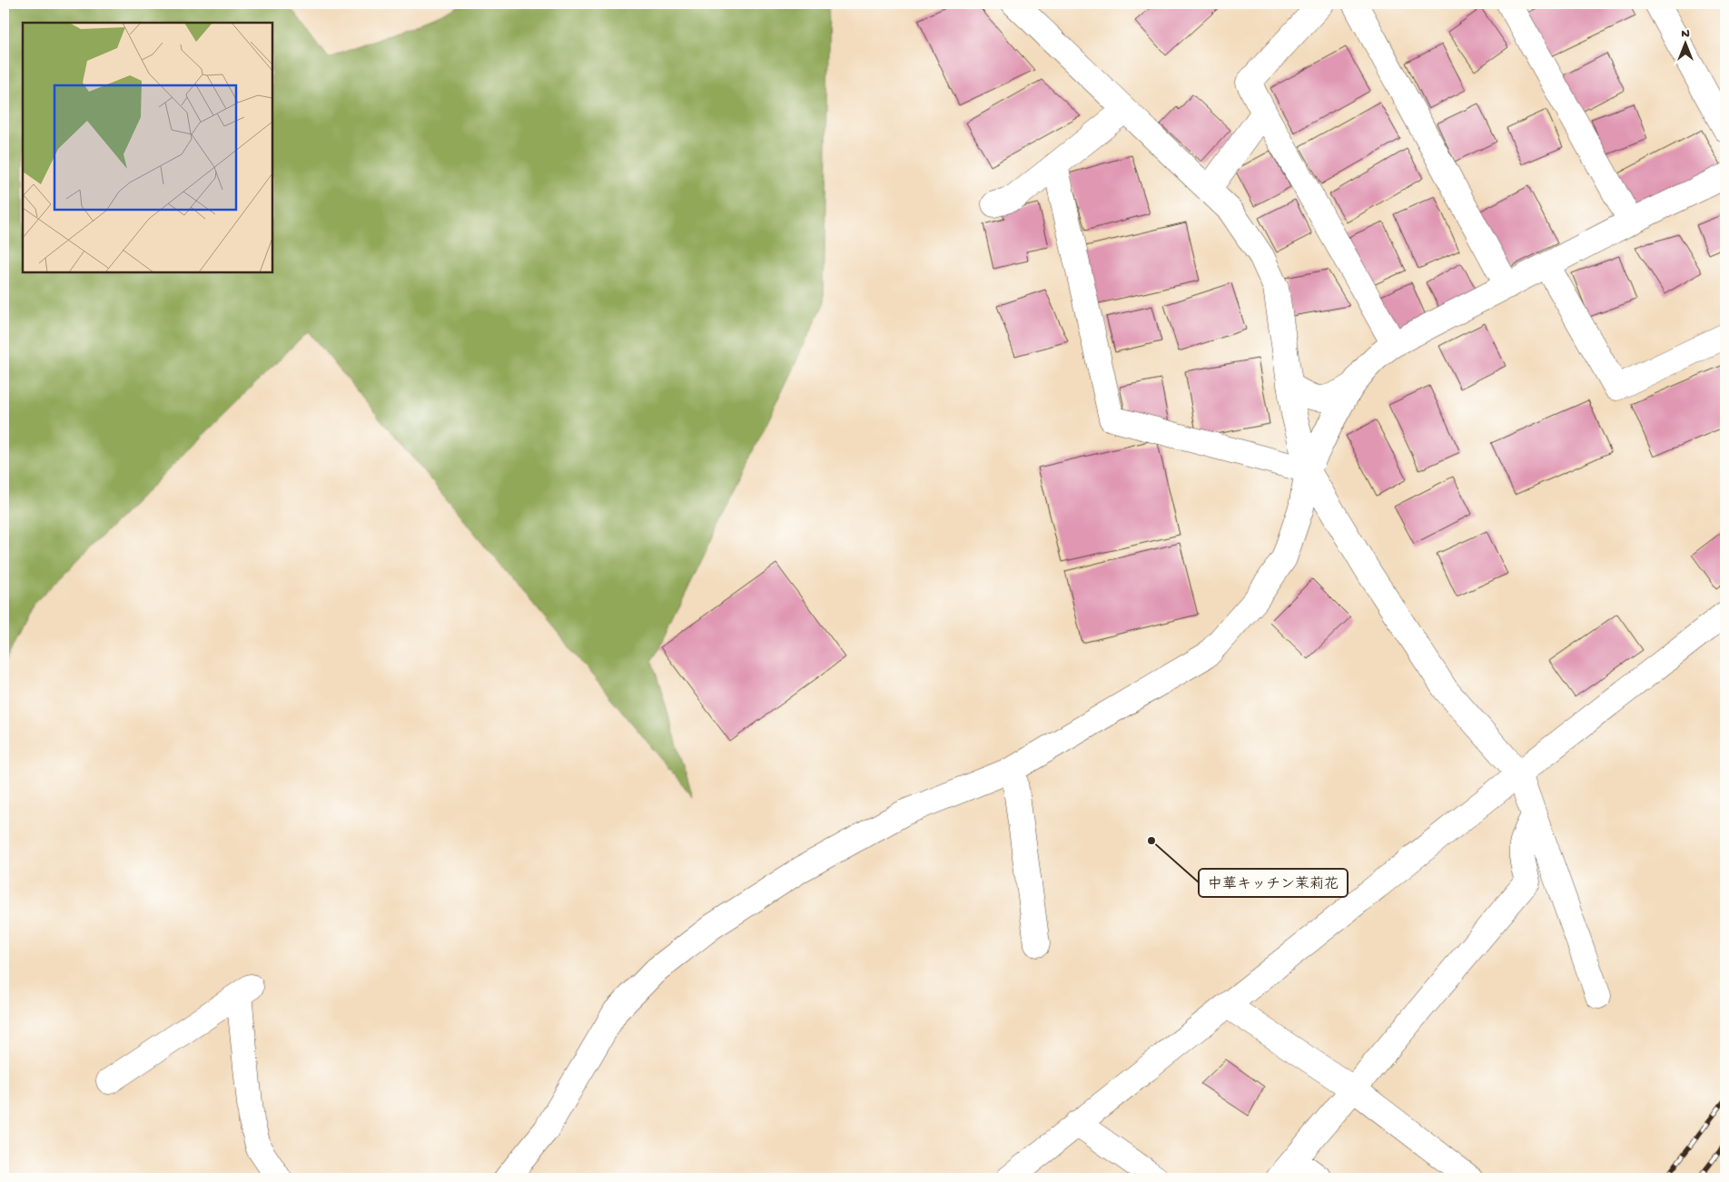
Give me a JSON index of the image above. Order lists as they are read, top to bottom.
{
  "places": ["中華キッチン茉莉花"],
  "north": "top"
}
